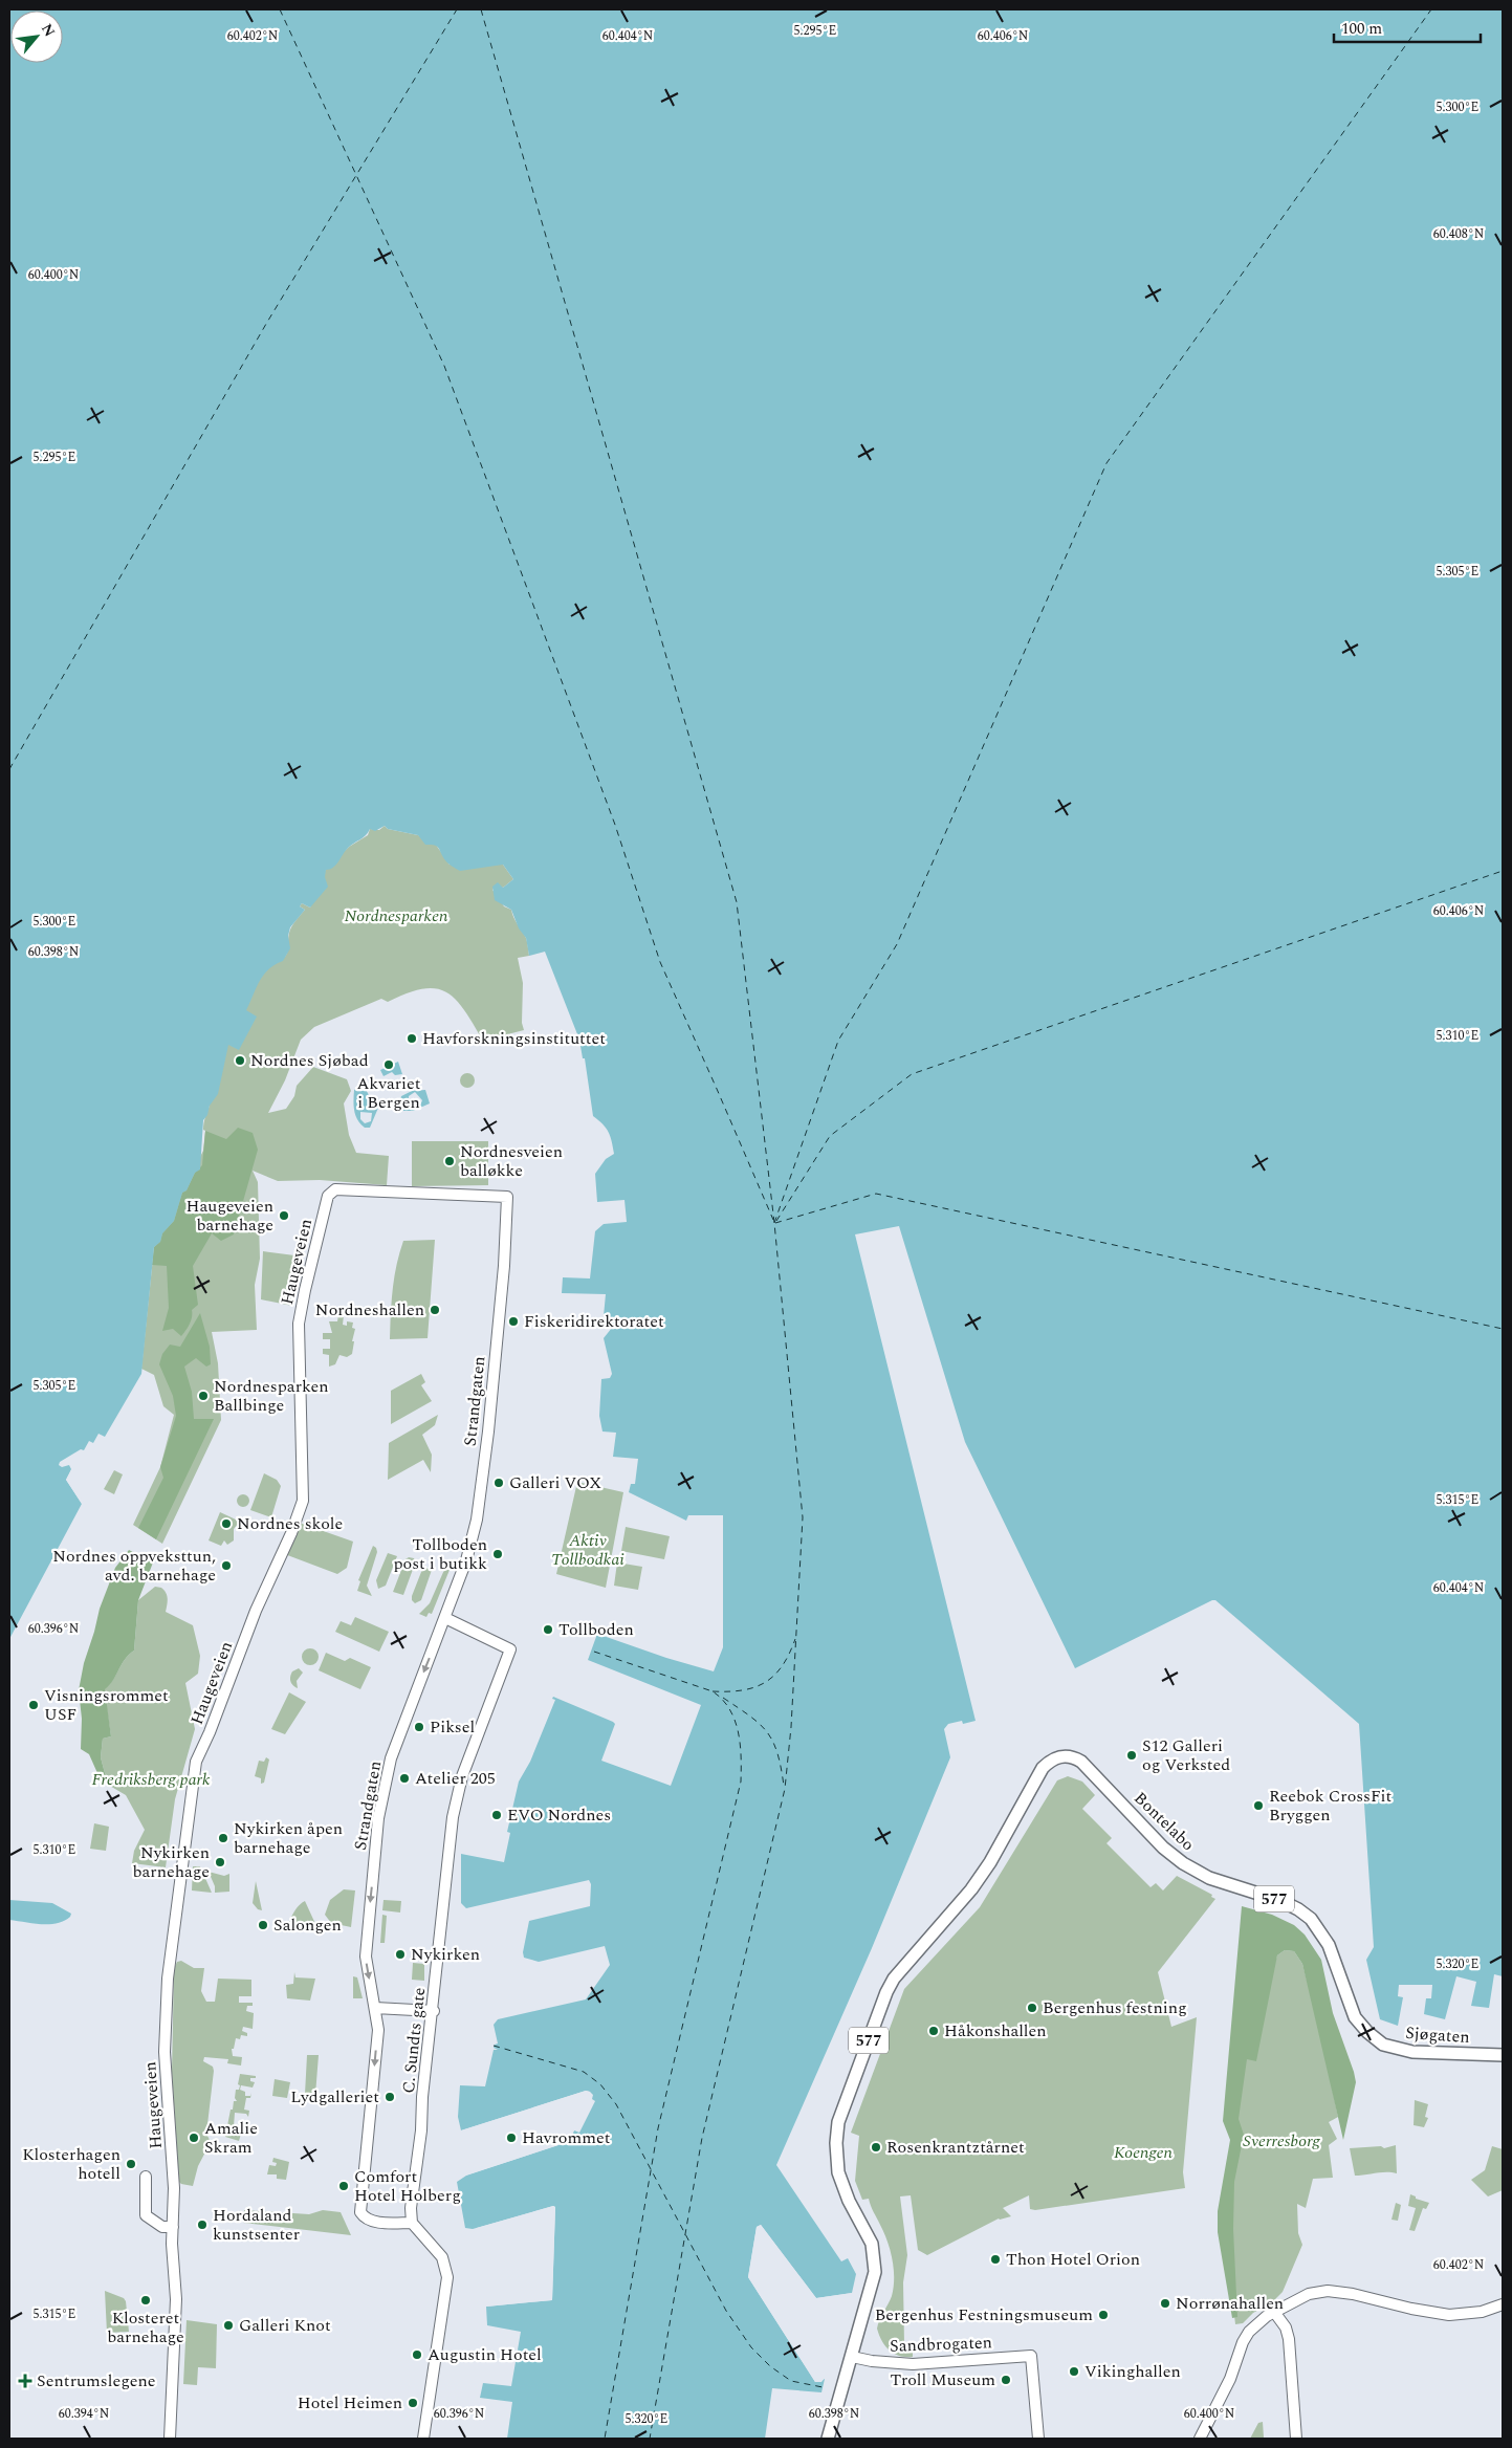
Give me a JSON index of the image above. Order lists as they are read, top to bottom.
{
  "streets": {
    "main road": [
      "Haugeveien",
      "Strandgaten",
      "Bontelabo",
      "577",
      "Sjøgaten",
      "C. Sundts gate",
      "Sandbrogaten"
    ]
  },
  "crossings": [
    ["Haugeveien", "Strandgaten"],
    ["Strandgaten", "C. Sundts gate"],
    ["Bontelabo", "577"],
    ["Bontelabo", "Sjøgaten"],
    ["Bontelabo", "Sandbrogaten"],
    ["577", "Sandbrogaten"]
  ],
  "one_way": ["Strandgaten"],
  "parks": [
    "Nordnesparken",
    "Aktiv Tollbodkai",
    "Fredriksberg park",
    "Sverresborg",
    "Koengen"
  ],
  "places": {
    "other": [
      "Havforskningsinstituttet",
      "Nordnes Sjøbad",
      "Akvariet i Bergen",
      "Nordnesveien balløkke",
      "Haugeveien barnehage",
      "Nordneshallen",
      "Fiskeridirektoratet",
      "Nordnesparken Ballbinge",
      "Galleri VOX",
      "Nordnes skole",
      "Tollboden post i butikk",
      "Nordnes oppveksttun, avd. barnehage",
      "Tollboden",
      "Visningsrommet USF",
      "Piksel",
      "S12 Galleri og Verksted",
      "Atelier 205",
      "Reebok CrossFit Bryggen",
      "EVO Nordnes",
      "Nykirken åpen barnehage",
      "Nykirken barnehage",
      "Salongen",
      "Nykirken",
      "Bergenhus festning",
      "Håkonshallen",
      "Lydgalleriet",
      "Amalie Skram",
      "Havrommet",
      "Rosenkrantztårnet",
      "Klosterhagen hotell",
      "Comfort Hotel Holberg",
      "Hordaland kunstsenter",
      "Thon Hotel Orion",
      "Klosteret barnehage",
      "Norrønahallen",
      "Bergenhus Festningsmuseum",
      "Galleri Knot",
      "Augustin Hotel",
      "Vikinghallen",
      "Troll Museum",
      "Hotel Heimen"
    ],
    "health": ["Sentrumslegene"]
  },
  "scale_bar": "100 m",
  "north": "top right",
  "coordinates": [
    "5.295°E",
    "60.402°N",
    "60.404°N",
    "60.406°N",
    "5.300°E",
    "60.408°N",
    "60.400°N",
    "5.305°E",
    "60.398°N",
    "5.310°E",
    "5.315°E",
    "60.396°N",
    "5.320°E",
    "60.394°N"
  ]
}
